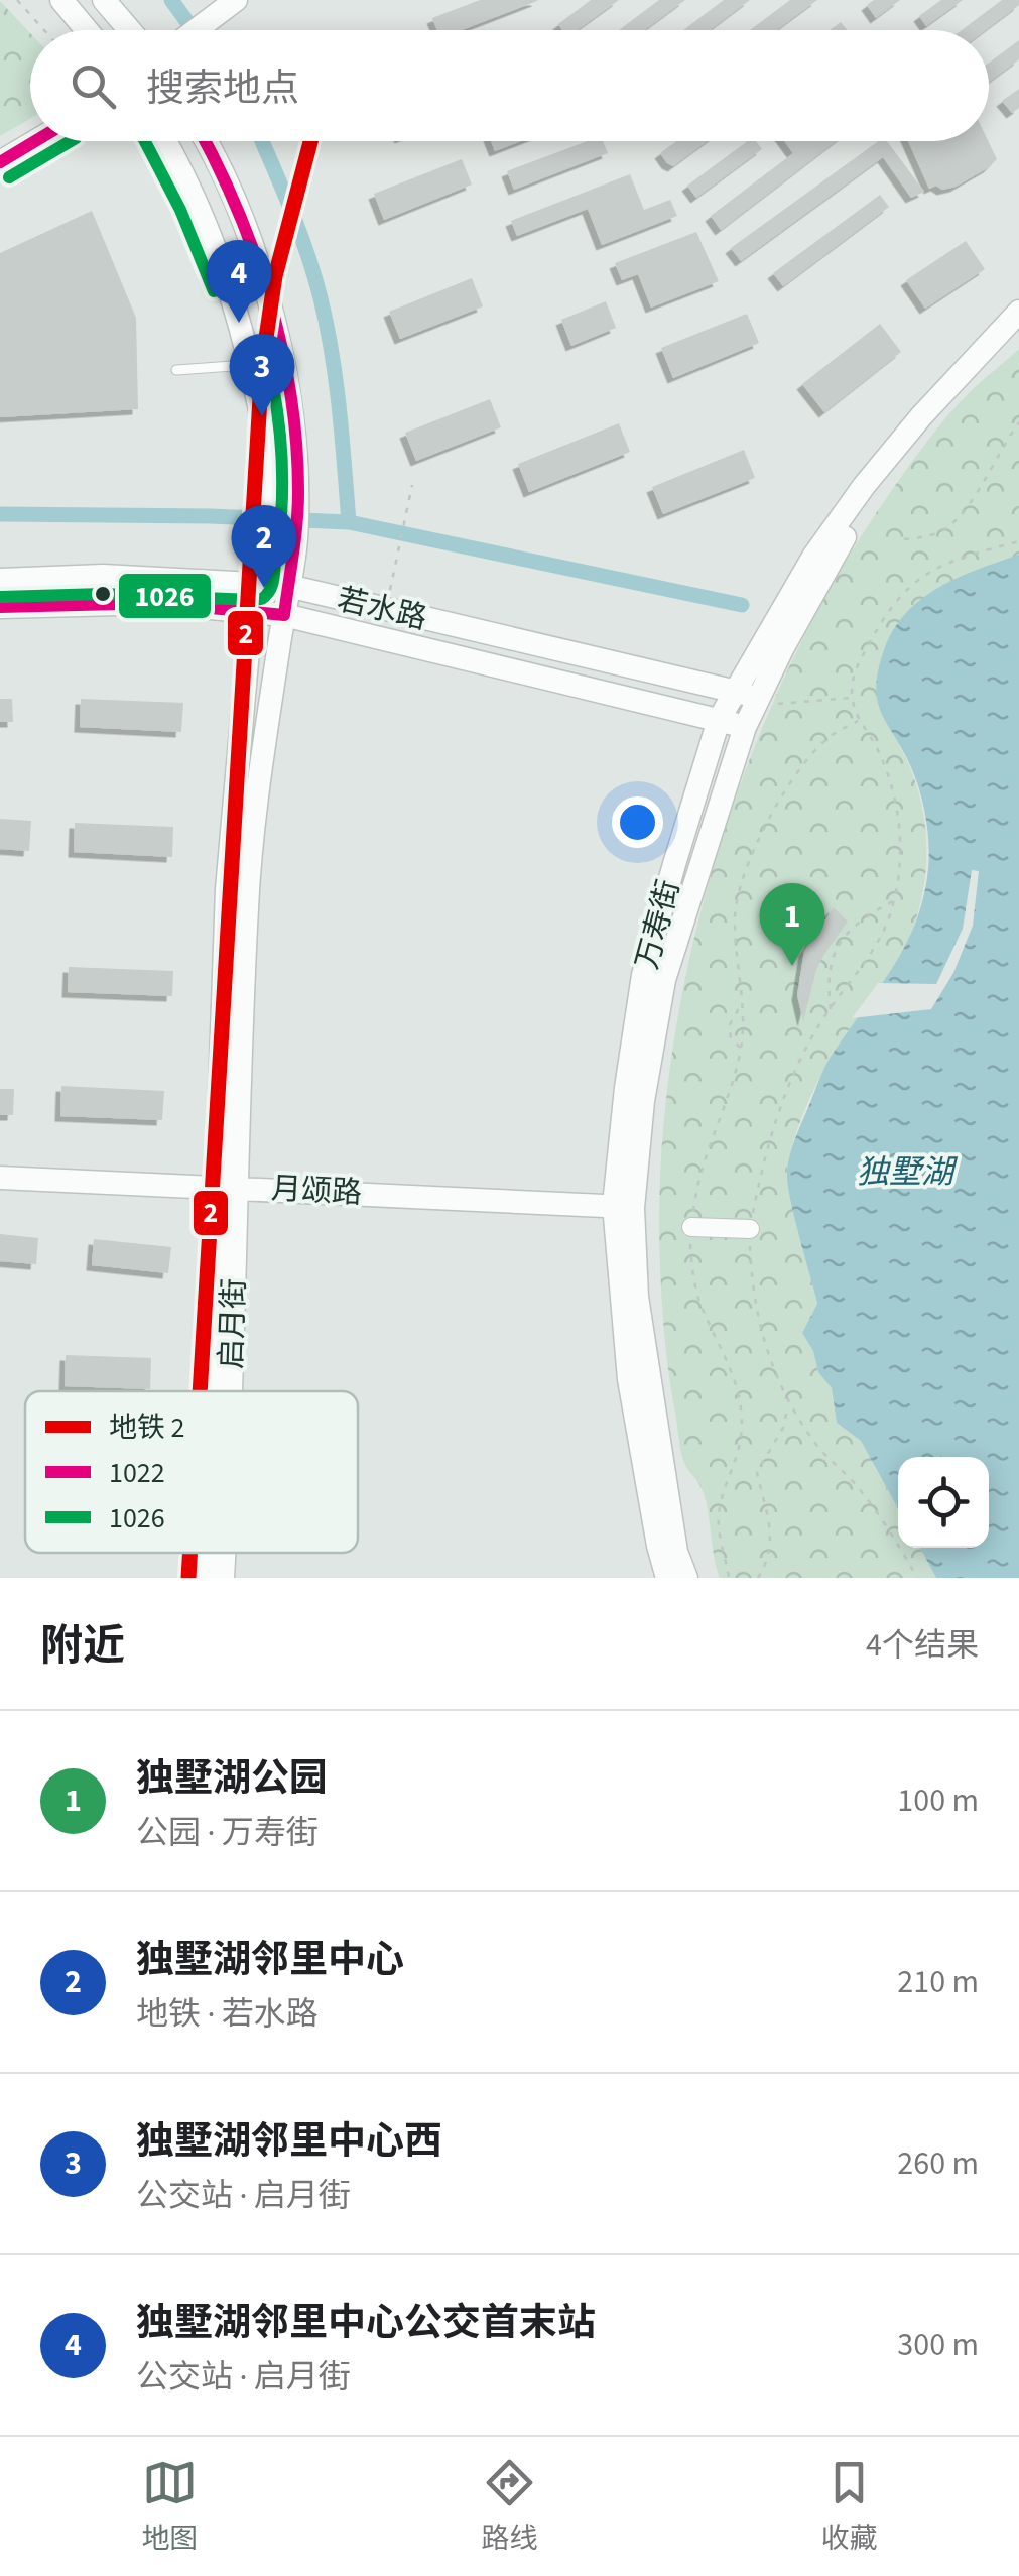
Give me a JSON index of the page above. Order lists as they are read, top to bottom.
{
  "streets": {
    "street": [
      "若水路",
      "万寿街",
      "月颂路",
      "启月街"
    ]
  },
  "crossings": [
    ["若水路", "万寿街"],
    ["若水路", "启月街"],
    ["万寿街", "月颂路"],
    ["月颂路", "启月街"]
  ],
  "water": ["独墅湖"],
  "lines": ["metro line 2", "transit line 1022", "transit line 1026"],
  "legend": ["地铁 2", "1022", "1026"],
  "page": {
    "search": "搜索地点",
    "pins": [
      "4",
      "3",
      "2",
      "1"
    ],
    "heading": ["附近", "4个结果"],
    "list": [
      {
        "mark": "1",
        "name": "独墅湖公园",
        "note": "公园 · 万寿街",
        "value": "100 m"
      },
      {
        "mark": "2",
        "name": "独墅湖邻里中心",
        "note": "地铁 · 若水路",
        "value": "210 m"
      },
      {
        "mark": "3",
        "name": "独墅湖邻里中心西",
        "note": "公交站 · 启月街",
        "value": "260 m"
      },
      {
        "mark": "4",
        "name": "独墅湖邻里中心公交首末站",
        "note": "公交站 · 启月街",
        "value": "300 m"
      }
    ],
    "nav": ["地图", "路线", "收藏"]
  }
}
